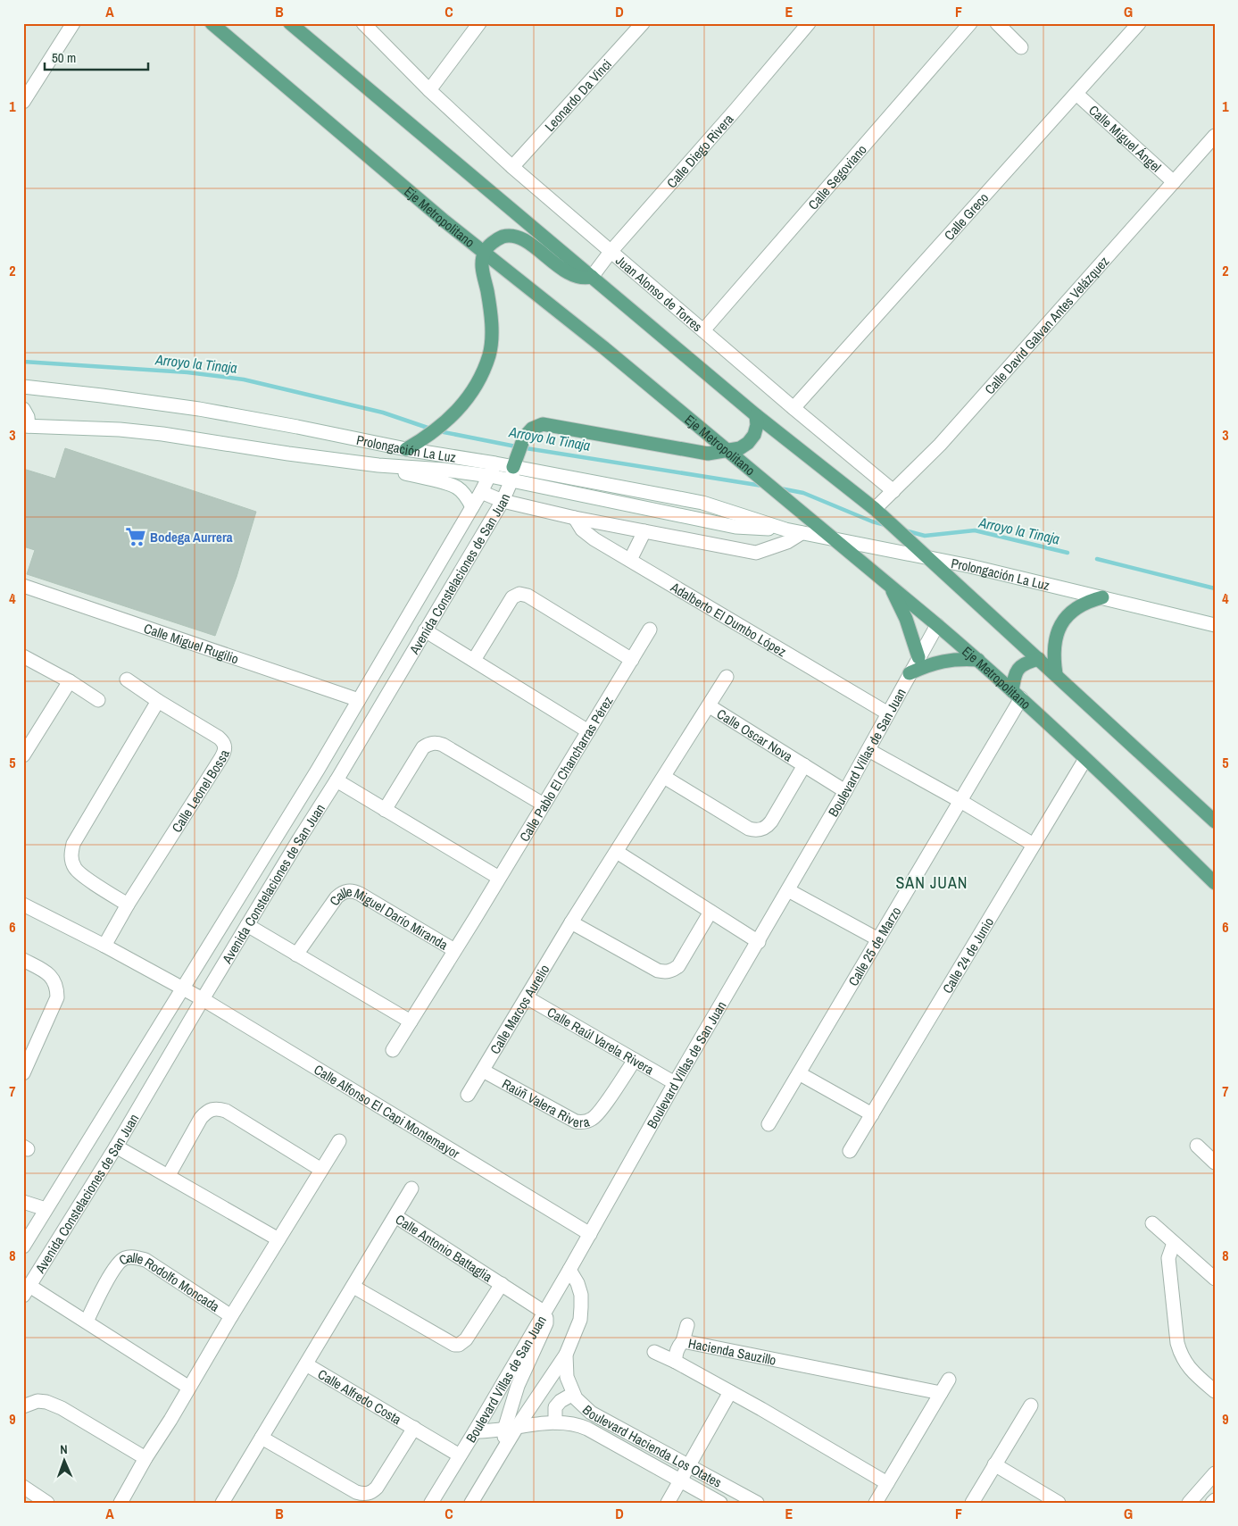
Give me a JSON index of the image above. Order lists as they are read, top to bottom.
{
  "streets": {
    "main road": ["Eje Metropolitano"],
    "street": [
      "Leonardo Da Vinci",
      "Calle Miguel Ángel",
      "Calle Diego Rivera",
      "Calle Segoviano",
      "Calle Greco",
      "Juan Alonso de Torres",
      "Calle David Galvan Antes Velázquez",
      "Prolongación La Luz",
      "Avenida Constelaciones de San Juan",
      "Adalberto El Dumbo López",
      "Calle Miguel Rugilio",
      "Calle Oscar Nova",
      "Boulevard Villas de San Juan",
      "Calle Pablo El Chancharras Pérez",
      "Calle Leonel Bossa",
      "Calle Miguel Darío Miranda",
      "Calle 25 de Marzo",
      "Calle 24 de Junio",
      "Calle Marcos Aurelio",
      "Calle Raúl Varela Rivera",
      "Raúñ Valera Rivera",
      "Calle Alfonso El Capi Montemayor",
      "Calle Antonio Battaglia",
      "Calle Rodolfo Moncada",
      "Hacienda Sauzillo",
      "Calle Alfredo Costa",
      "Boulevard Hacienda Los Otates"
    ]
  },
  "crossings": [
    ["Leonardo Da Vinci", "Juan Alonso de Torres"],
    ["Calle Miguel Ángel", "Calle Greco"],
    ["Calle Miguel Ángel", "Calle David Galvan Antes Velázquez"],
    ["Calle Diego Rivera", "Juan Alonso de Torres"],
    ["Calle Segoviano", "Juan Alonso de Torres"],
    ["Eje Metropolitano", "Prolongación La Luz"],
    ["Eje Metropolitano", "Boulevard Villas de San Juan"],
    ["Eje Metropolitano", "Calle 25 de Marzo"],
    ["Eje Metropolitano", "Calle 24 de Junio"],
    ["Calle Greco", "Juan Alonso de Torres"],
    ["Juan Alonso de Torres", "Calle David Galvan Antes Velázquez"],
    ["Prolongación La Luz", "Avenida Constelaciones de San Juan"],
    ["Avenida Constelaciones de San Juan", "Calle Miguel Rugilio"],
    ["Avenida Constelaciones de San Juan", "Calle Alfonso El Capi Montemayor"],
    ["Adalberto El Dumbo López", "Boulevard Villas de San Juan"],
    ["Calle Oscar Nova", "Boulevard Villas de San Juan"],
    ["Calle Oscar Nova", "Calle Marcos Aurelio"],
    ["Boulevard Villas de San Juan", "Calle Raúl Varela Rivera"],
    ["Boulevard Villas de San Juan", "Calle Alfonso El Capi Montemayor"],
    ["Boulevard Villas de San Juan", "Calle Antonio Battaglia"],
    ["Boulevard Villas de San Juan", "Calle Alfredo Costa"],
    ["Boulevard Villas de San Juan", "Boulevard Hacienda Los Otates"],
    ["Calle Pablo El Chancharras Pérez", "Calle Miguel Darío Miranda"],
    ["Calle Leonel Bossa", "Calle Alfonso El Capi Montemayor"],
    ["Calle Marcos Aurelio", "Calle Raúl Varela Rivera"],
    ["Calle Marcos Aurelio", "Raúñ Valera Rivera"],
    ["Calle Raúl Varela Rivera", "Raúñ Valera Rivera"],
    ["Calle Antonio Battaglia", "Calle Alfredo Costa"]
  ],
  "districts": ["SAN JUAN"],
  "water": ["Arroyo la Tinaja"],
  "places": {
    "supermarket": ["Bodega Aurrera"]
  },
  "scale_bar": "50 m",
  "north": "top",
  "grid": {
    "columns": [
      "A",
      "B",
      "C",
      "D",
      "E",
      "F",
      "G"
    ],
    "rows": [
      "1",
      "2",
      "3",
      "4",
      "5",
      "6",
      "7",
      "8",
      "9"
    ]
  }
}
